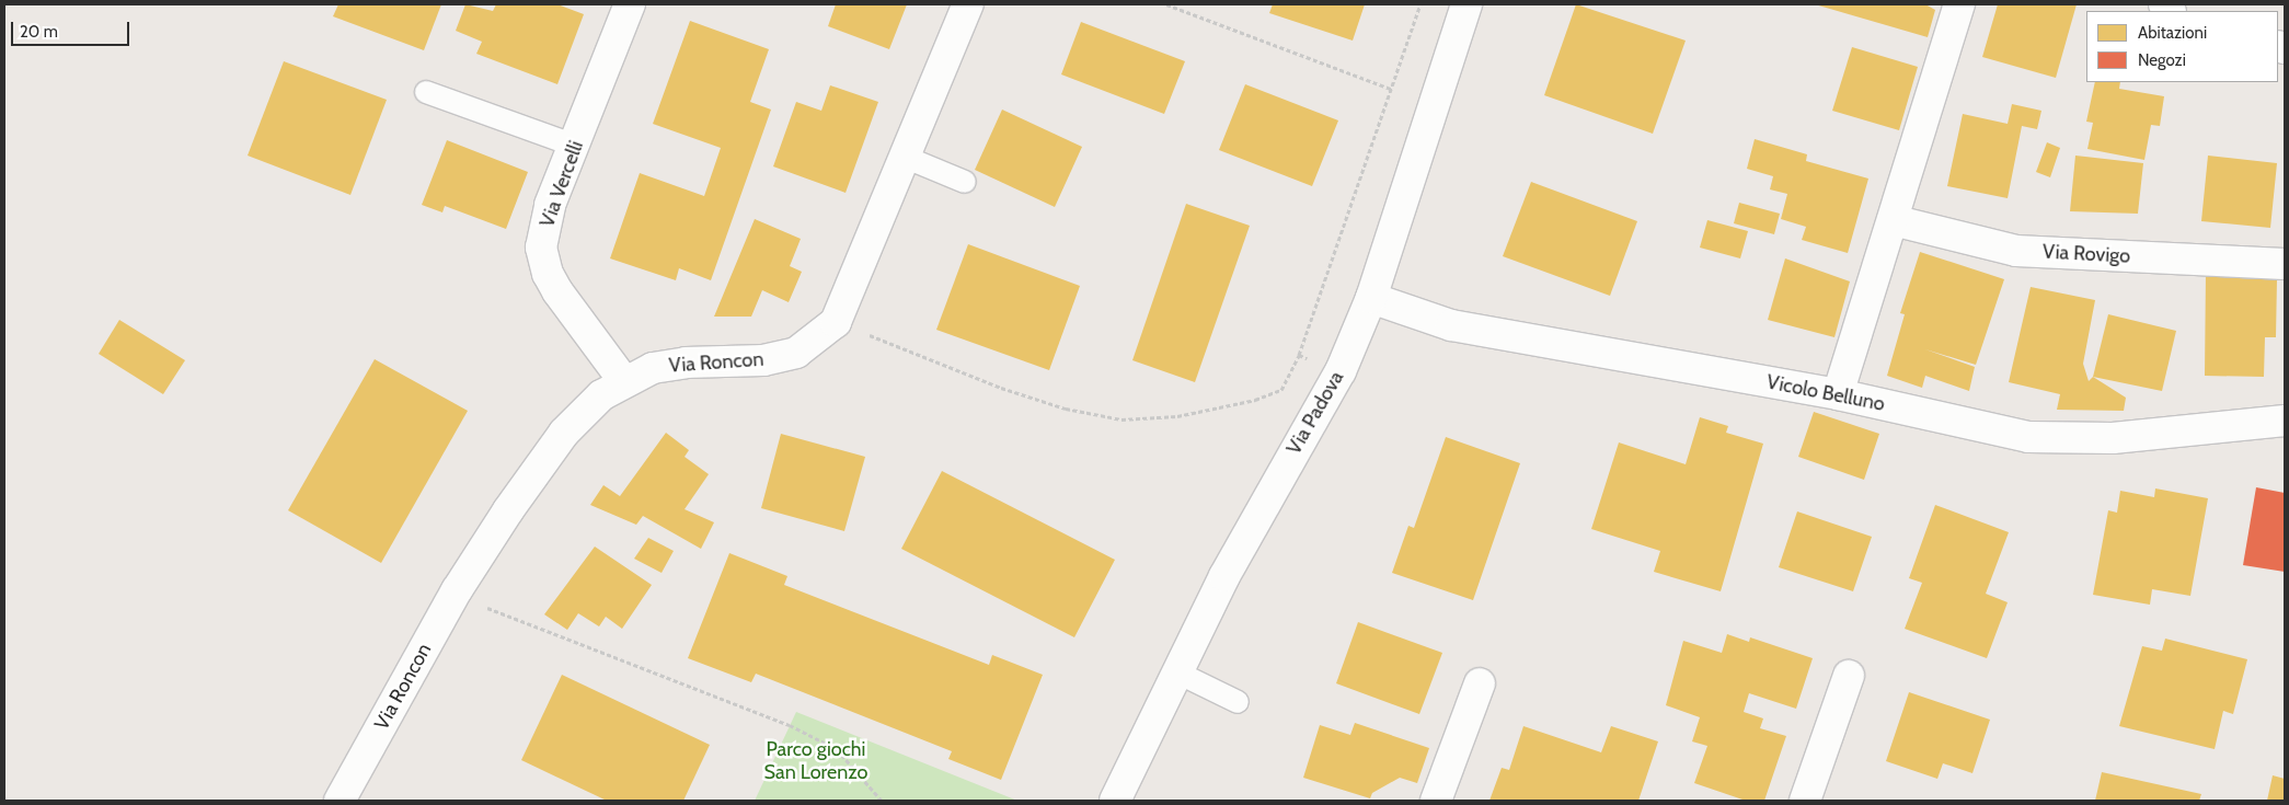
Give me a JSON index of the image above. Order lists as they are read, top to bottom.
{
  "streets": {
    "street": [
      "Via Vercelli",
      "Via Rovigo",
      "Via Roncon",
      "Vicolo Belluno",
      "Via Padova"
    ]
  },
  "crossings": [
    ["Via Vercelli", "Via Roncon"],
    ["Vicolo Belluno", "Via Padova"]
  ],
  "parks": ["Parco giochi San Lorenzo"],
  "legend": ["Abitazioni", "Negozi"],
  "scale_bar": "20 m"
}
